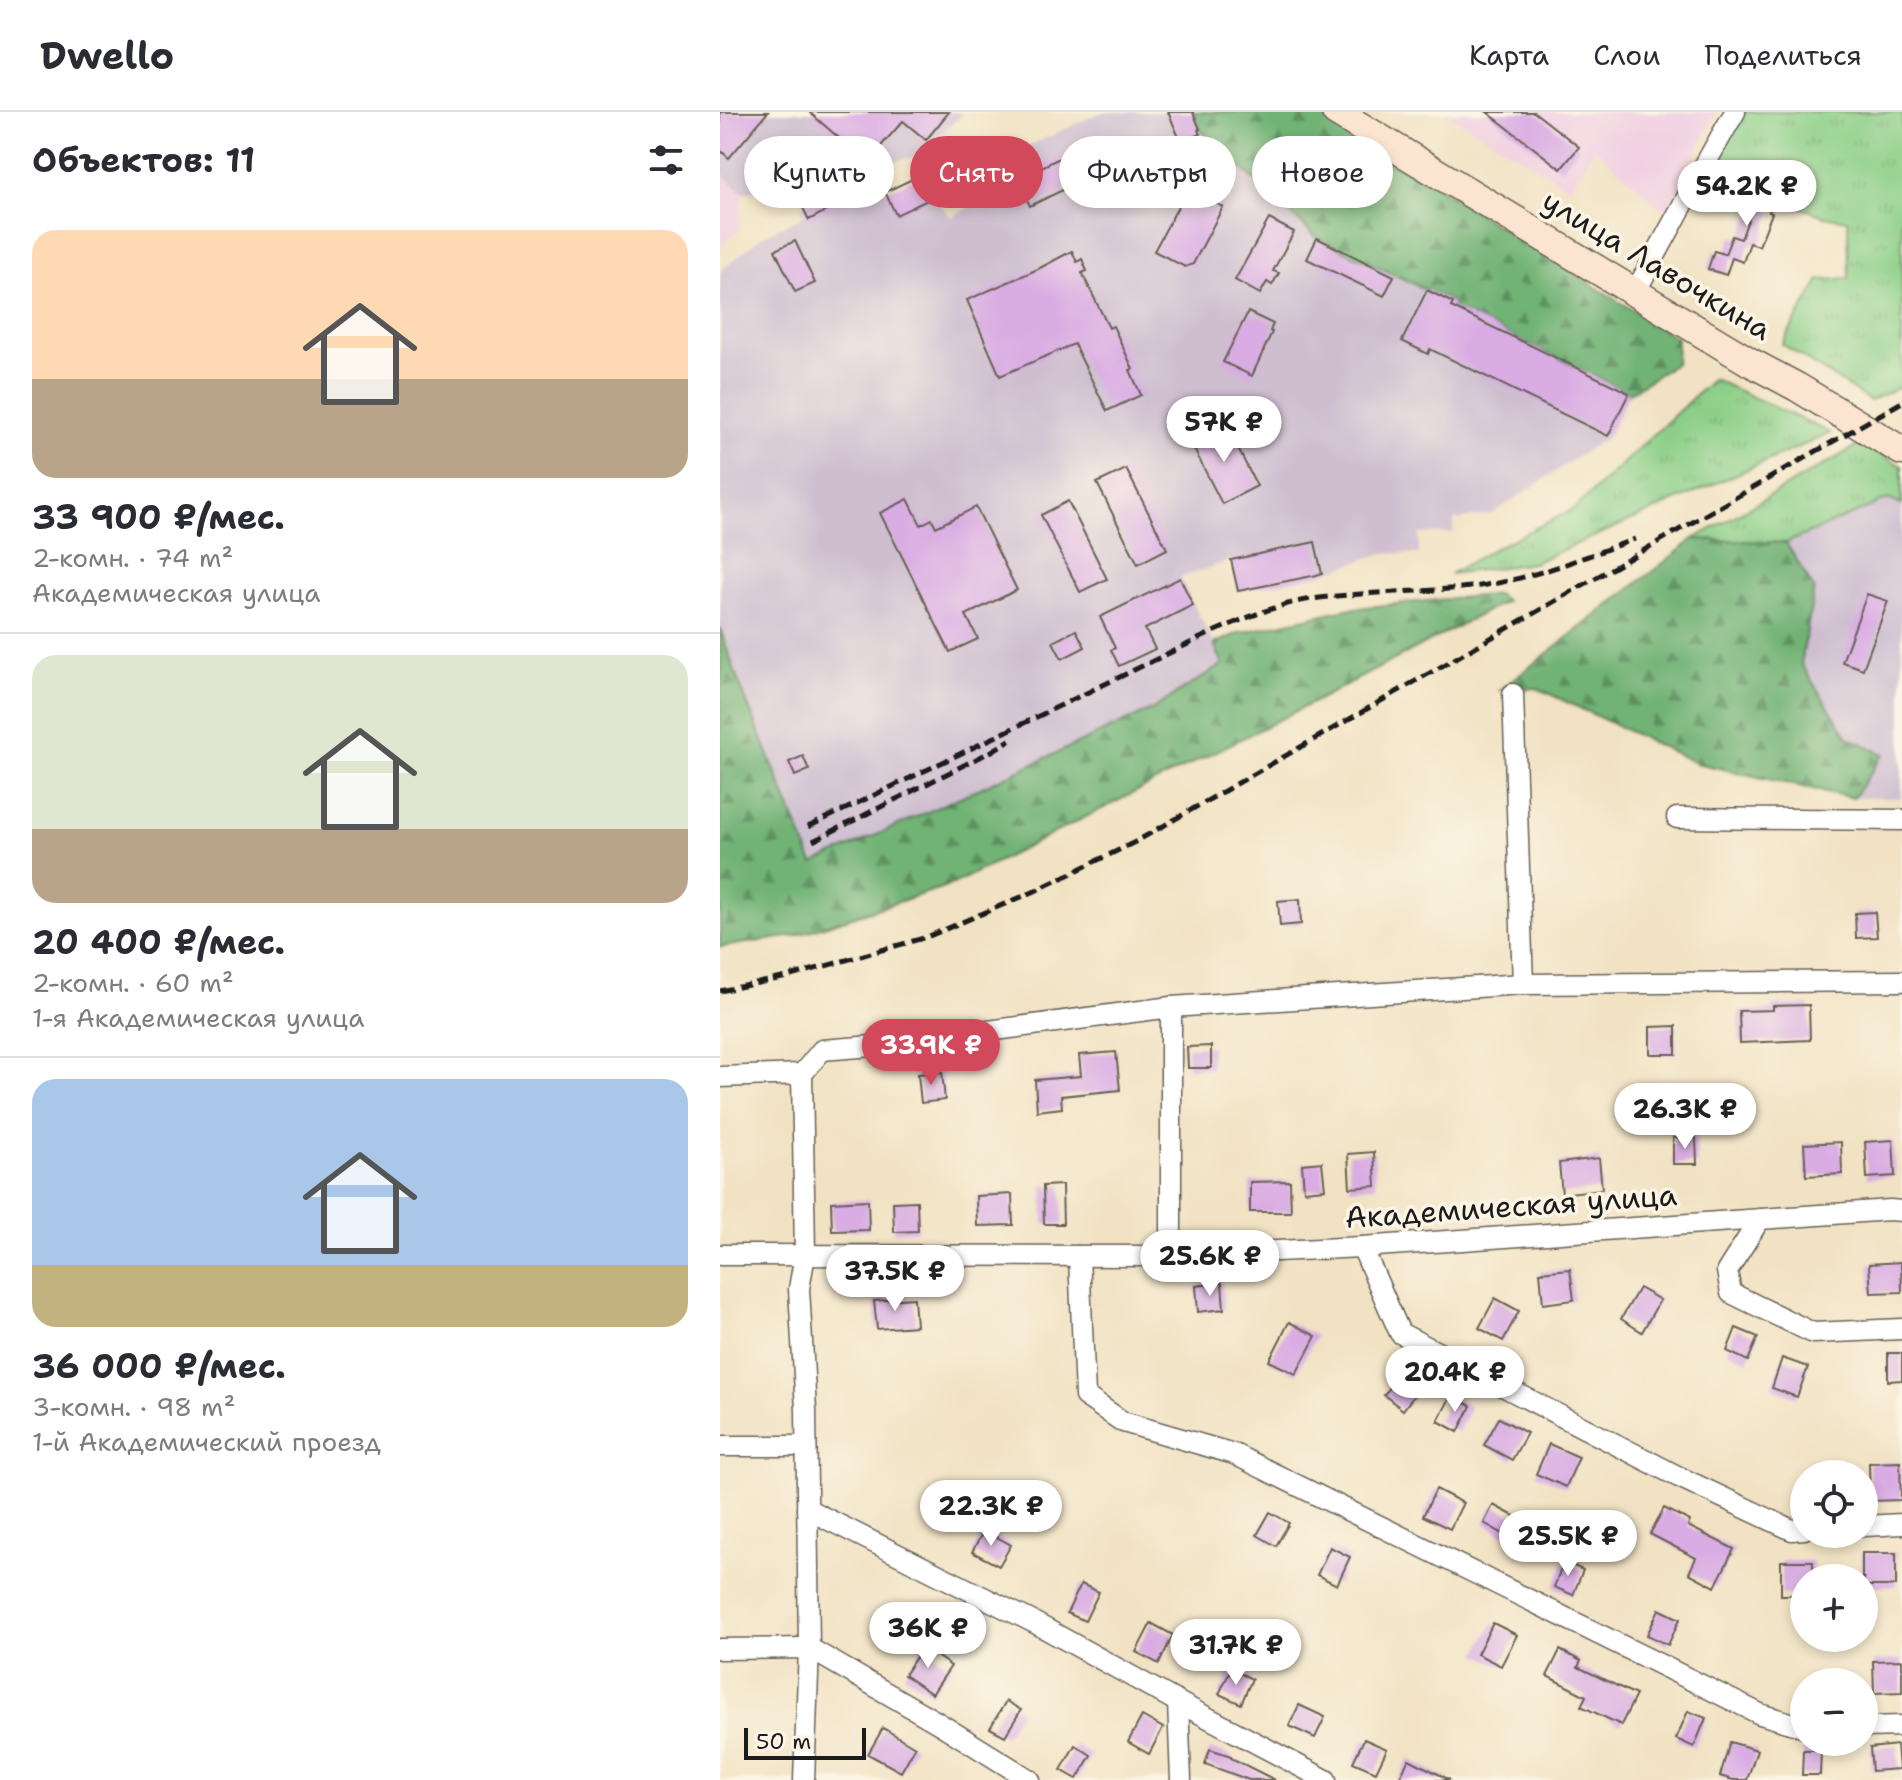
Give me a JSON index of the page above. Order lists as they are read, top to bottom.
{
  "streets": {
    "main road": ["улица Лавочкина"],
    "street": ["Академическая улица"]
  },
  "scale_bar": "50 m",
  "page": {
    "header": "Dwello",
    "nav": ["Карта", "Слои", "Поделиться"],
    "heading": "Объектов: 11",
    "chip": [
      "Купить",
      "Снять",
      "Фильтры",
      "Новое"
    ],
    "price": [
      "54.2K ₽",
      "57K ₽",
      "33.9K ₽",
      "26.3K ₽",
      "25.6K ₽",
      "37.5K ₽",
      "20.4K ₽",
      "22.3K ₽",
      "25.5K ₽",
      "36K ₽",
      "31.7K ₽"
    ],
    "list": [
      {
        "name": "33 900 ₽/мес.",
        "note": "2-комн. · 74 m² · Академическая улица"
      },
      {
        "name": "20 400 ₽/мес.",
        "note": "2-комн. · 60 m² · 1-я Академическая улица"
      },
      {
        "name": "36 000 ₽/мес.",
        "note": "3-комн. · 98 m² · 1-й Академический проезд"
      }
    ],
    "map_buttons": ["+", "−"],
    "scale": "50 m"
  }
}
